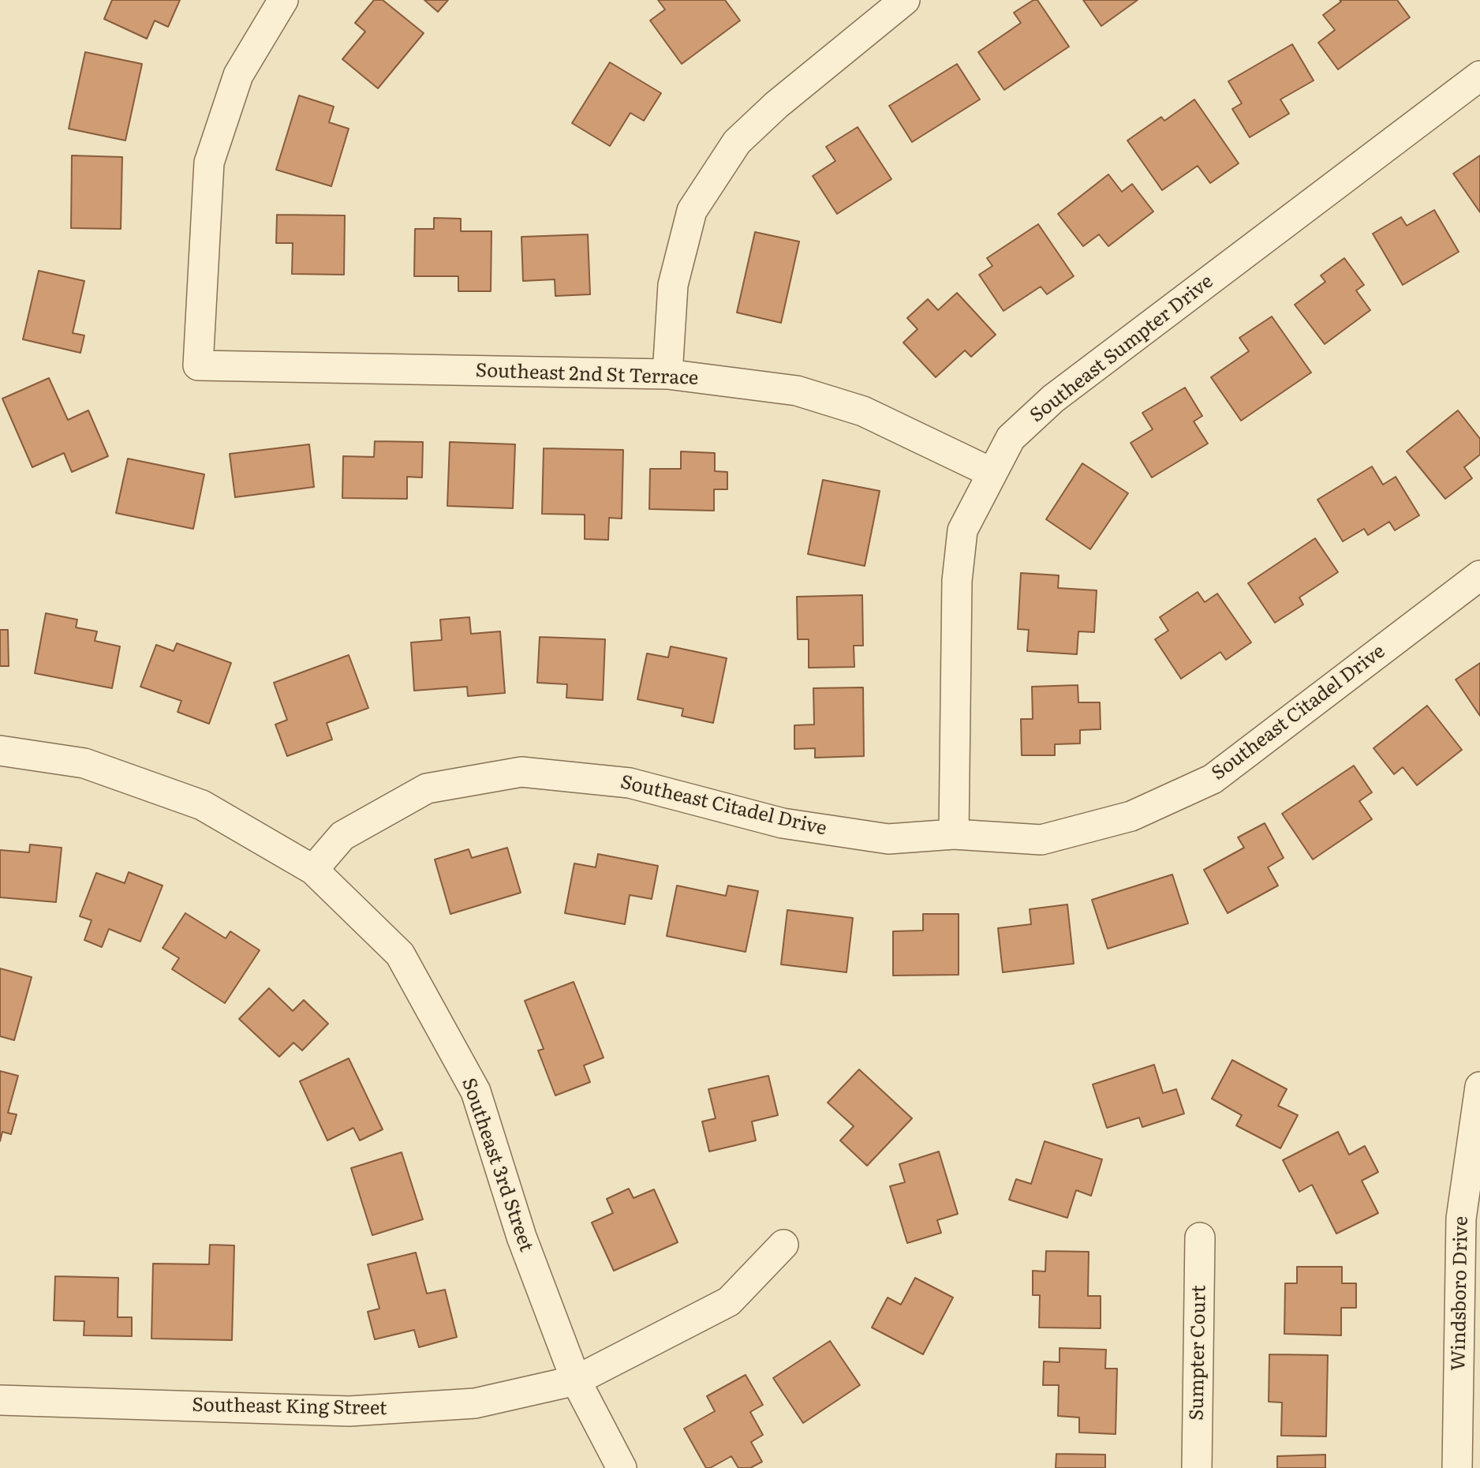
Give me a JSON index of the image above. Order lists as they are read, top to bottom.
{
  "streets": {
    "street": [
      "Southeast Sumpter Drive",
      "Southeast 2nd St Terrace",
      "Southeast Citadel Drive",
      "Southeast 3rd Street",
      "Windsboro Drive",
      "Sumpter Court",
      "Southeast King Street"
    ]
  },
  "crossings": [
    ["Southeast Sumpter Drive", "Southeast 2nd St Terrace"],
    ["Southeast Sumpter Drive", "Southeast Citadel Drive"],
    ["Southeast Citadel Drive", "Southeast 3rd Street"],
    ["Southeast 3rd Street", "Southeast King Street"]
  ]
}
